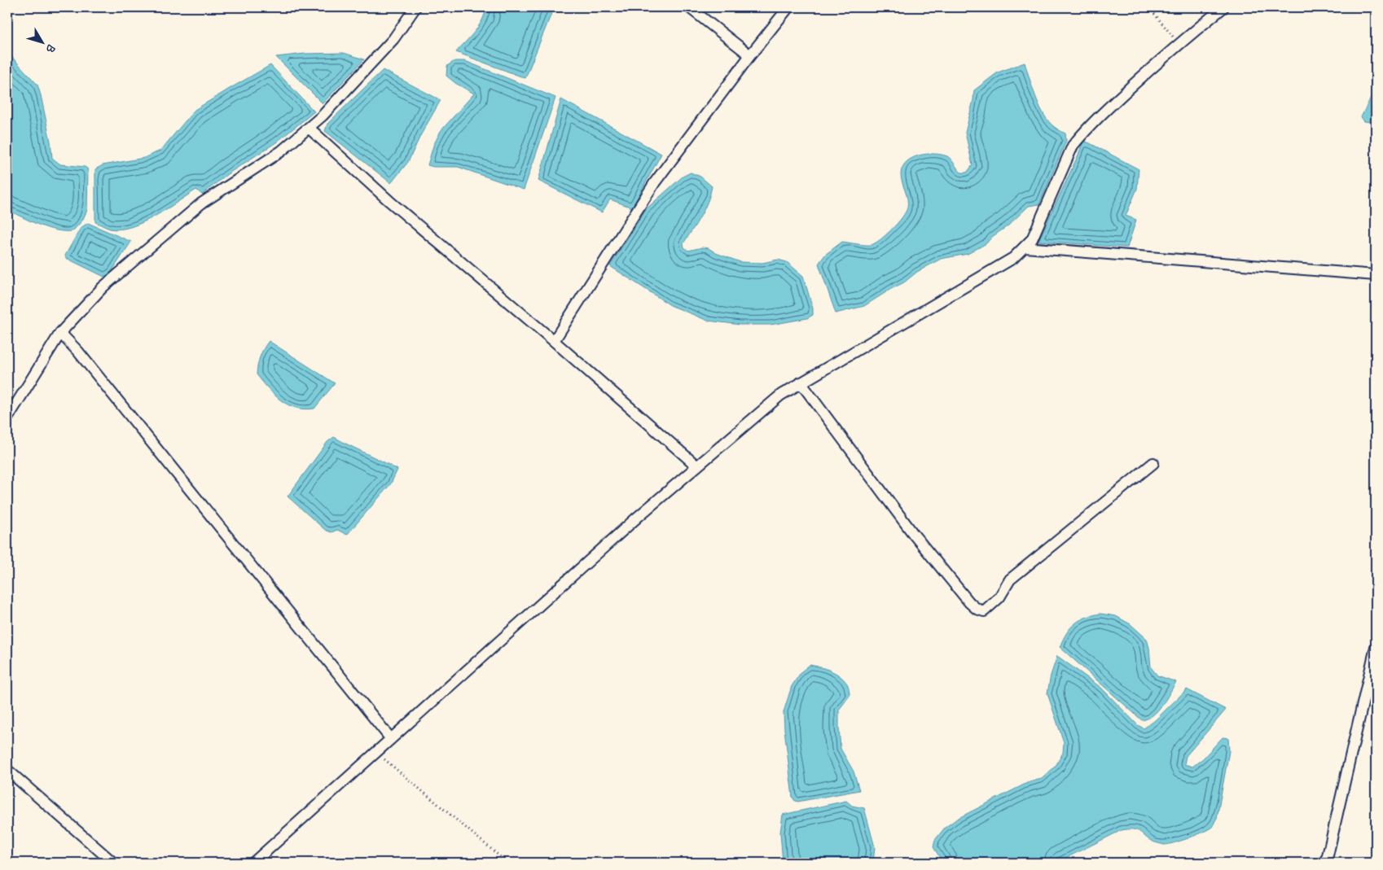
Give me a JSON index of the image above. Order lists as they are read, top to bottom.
{
  "north": "bottom right"
}
